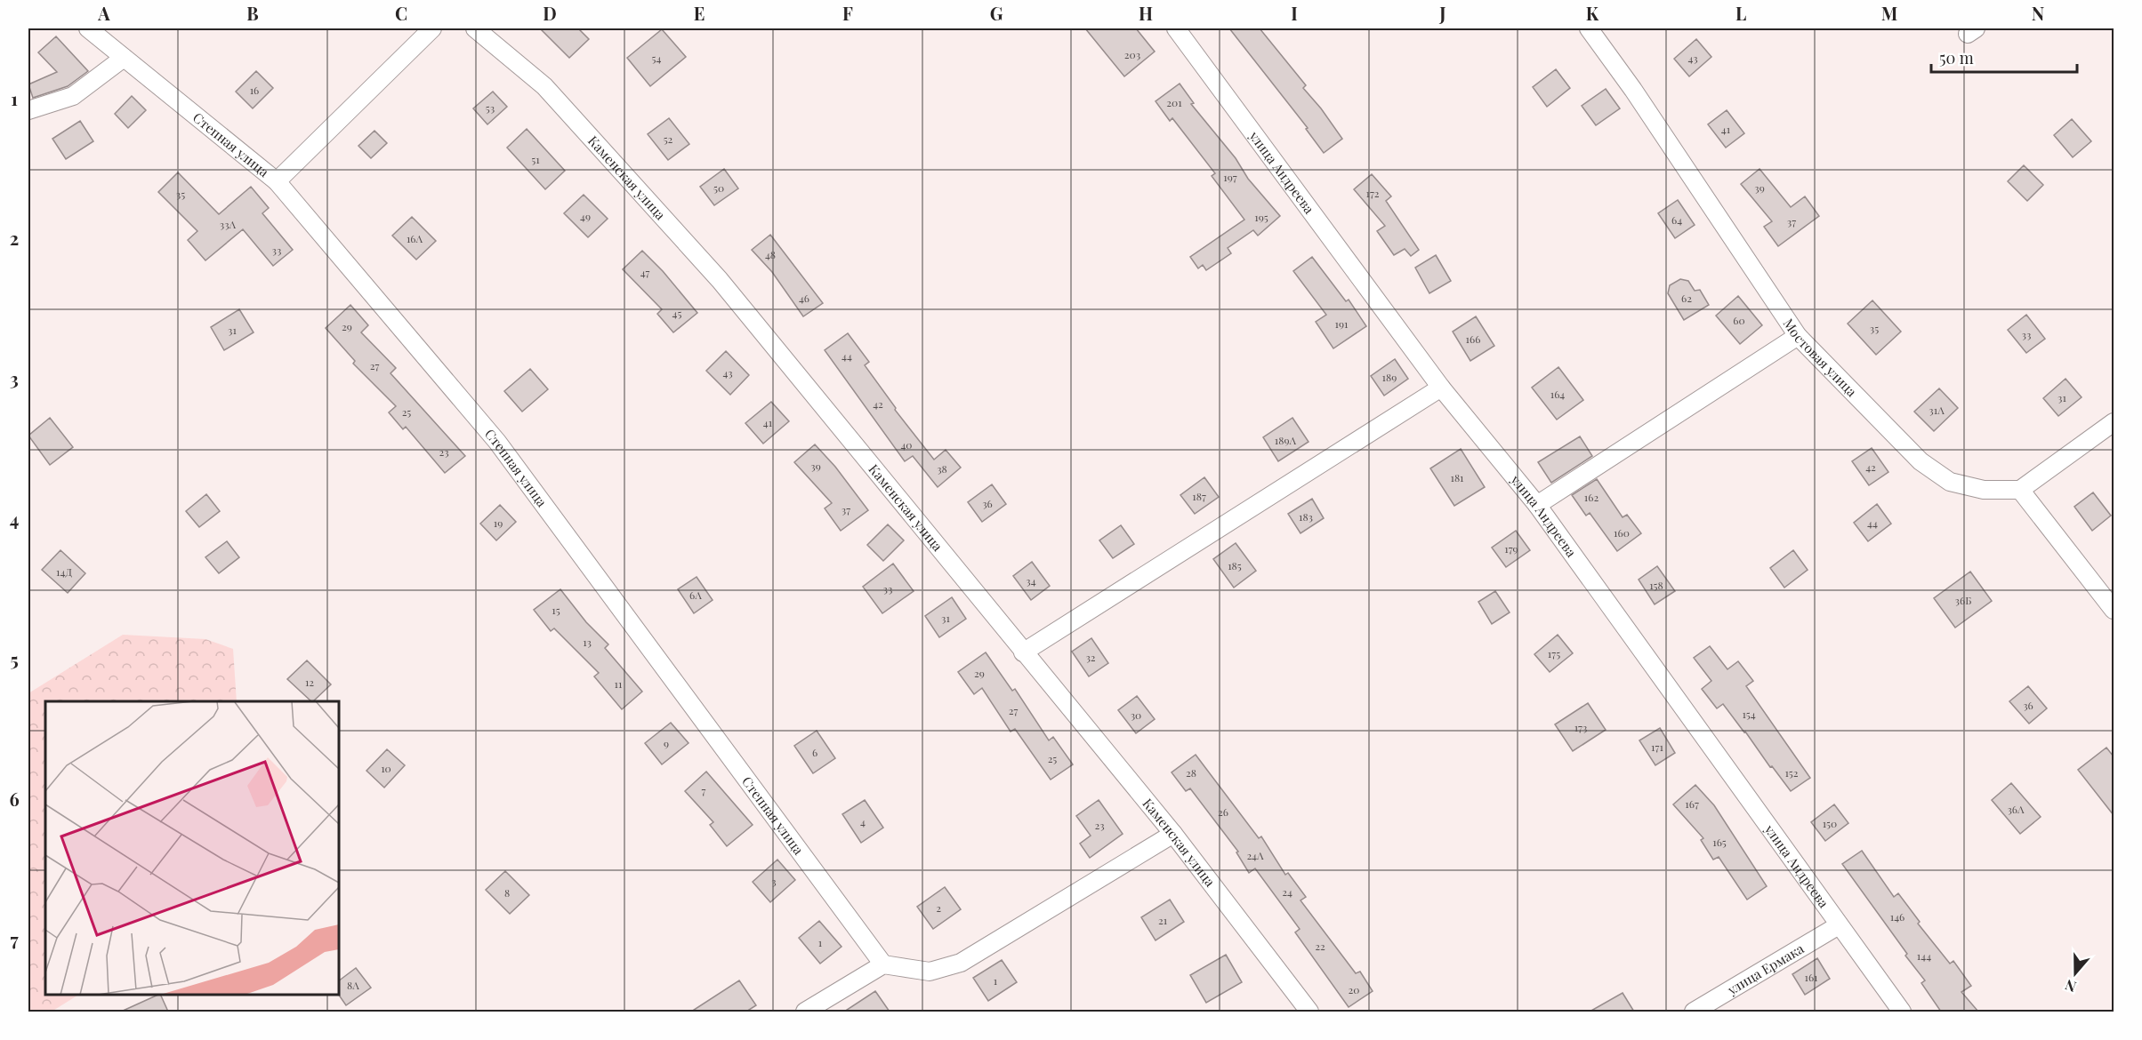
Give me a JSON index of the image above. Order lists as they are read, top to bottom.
{
  "streets": {
    "street": [
      "Степная улица",
      "улица Андреева",
      "Каменская улица",
      "Мостовая улица",
      "улица Ермака"
    ]
  },
  "crossings": [
    ["улица Андреева", "улица Ермака"]
  ],
  "house_numbers": [
    "203",
    "54",
    "43",
    "16",
    "201",
    "53",
    "41",
    "52",
    "51",
    "197",
    "50",
    "39",
    "172",
    "35",
    "49",
    "195",
    "64",
    "37",
    "33А",
    "16А",
    "33",
    "48",
    "47",
    "46",
    "62",
    "45",
    "60",
    "191",
    "29",
    "35",
    "31",
    "33",
    "166",
    "44",
    "27",
    "43",
    "189",
    "164",
    "31",
    "42",
    "31А",
    "25",
    "41",
    "189А",
    "40",
    "23",
    "39",
    "42",
    "38",
    "181",
    "187",
    "162",
    "36",
    "37",
    "183",
    "19",
    "44",
    "160",
    "179",
    "185",
    "14Д",
    "34",
    "158",
    "33",
    "6А",
    "36Б",
    "15",
    "31",
    "13",
    "175",
    "32",
    "29",
    "12",
    "11",
    "36",
    "27",
    "154",
    "30",
    "173",
    "9",
    "171",
    "6",
    "25",
    "10",
    "28",
    "152",
    "7",
    "167",
    "36А",
    "26",
    "4",
    "150",
    "23",
    "165",
    "24А",
    "3",
    "24",
    "8",
    "2",
    "146",
    "21",
    "1",
    "22",
    "144",
    "161",
    "1",
    "8А",
    "20"
  ],
  "scale_bar": "50 m",
  "north": "bottom",
  "grid": {
    "columns": [
      "A",
      "B",
      "C",
      "D",
      "E",
      "F",
      "G",
      "H",
      "I",
      "J",
      "K",
      "L",
      "M",
      "N"
    ],
    "rows": [
      "1",
      "2",
      "3",
      "4",
      "5",
      "6",
      "7"
    ]
  }
}
